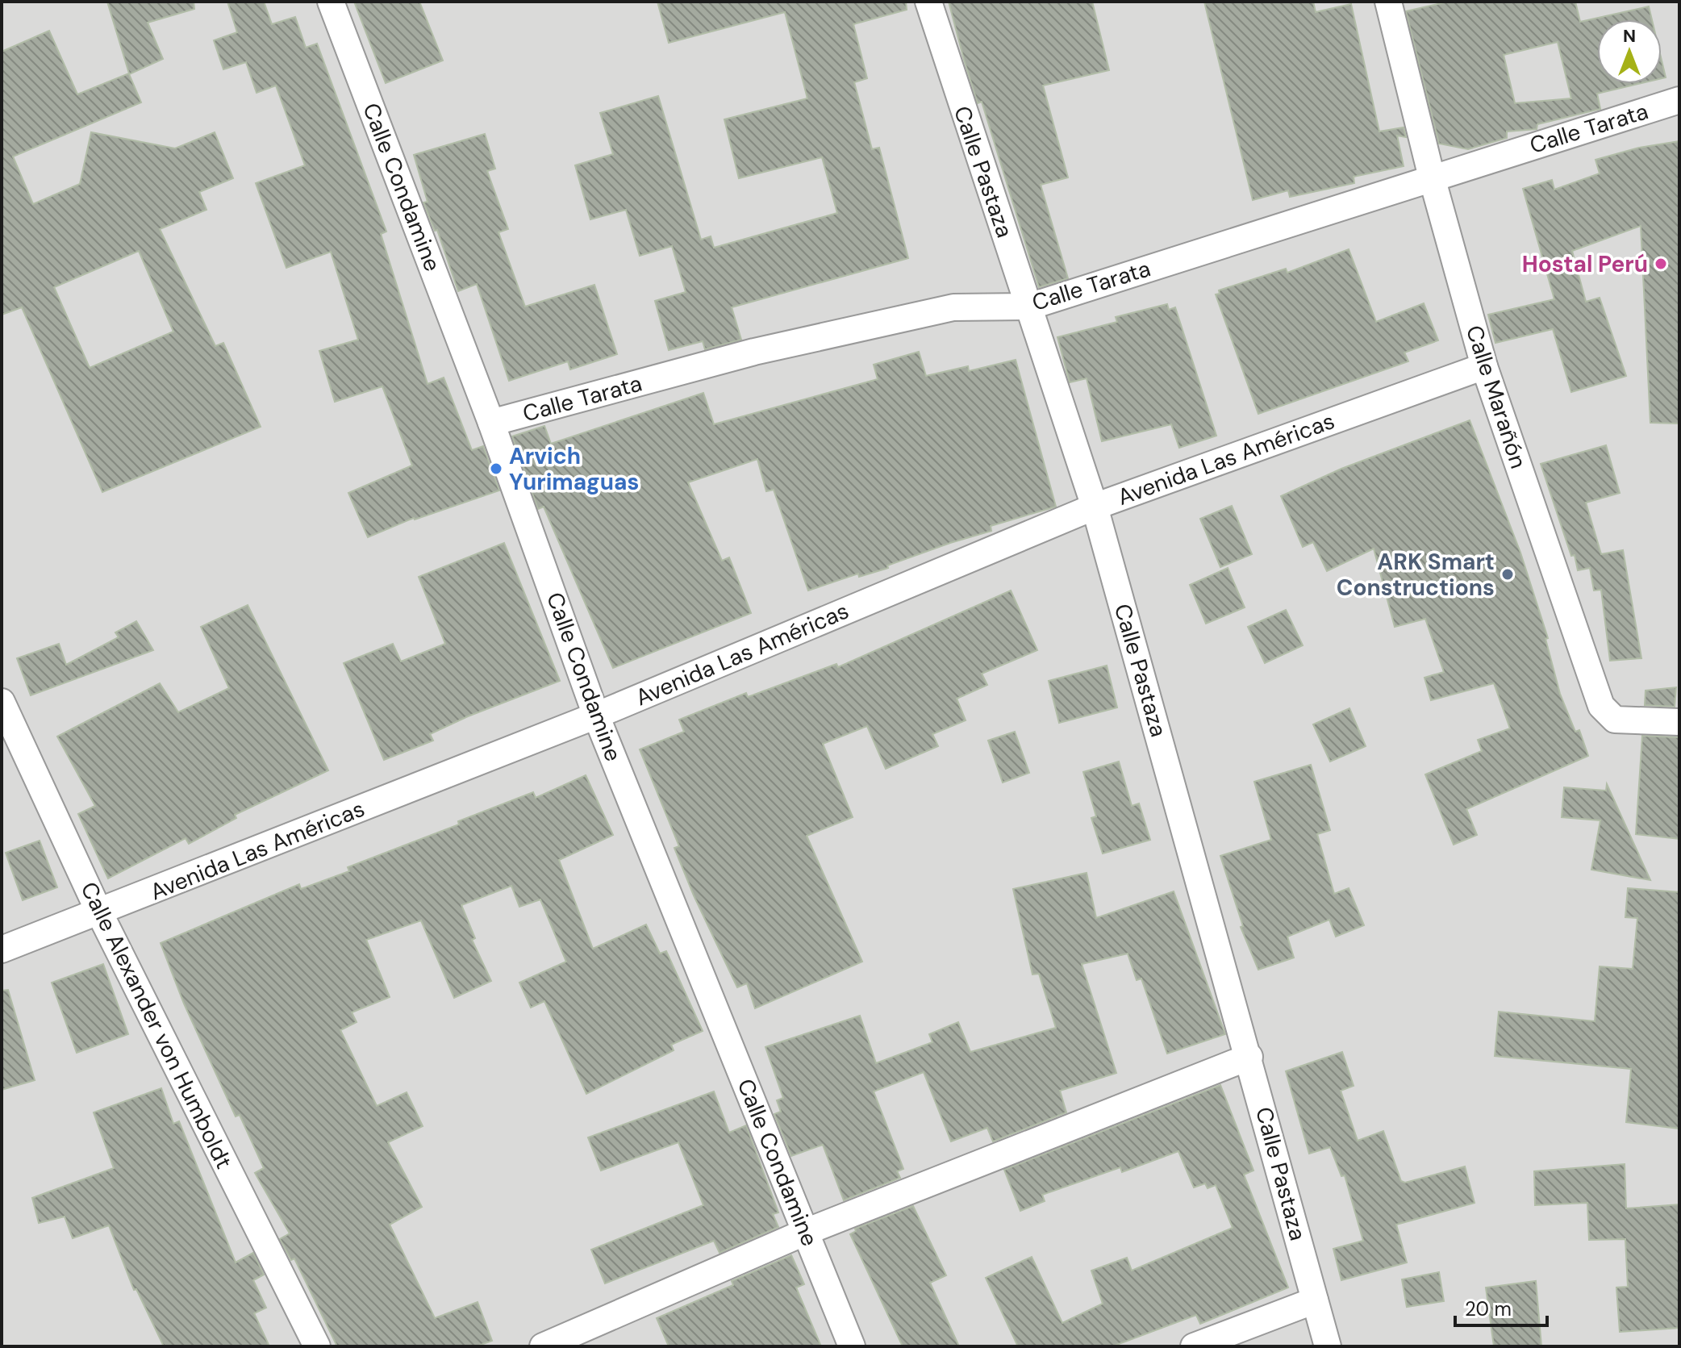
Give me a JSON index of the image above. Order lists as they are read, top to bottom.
{
  "streets": {
    "street": [
      "Calle Tarata",
      "Calle Pastaza",
      "Calle Condamine",
      "Calle Marañón",
      "Avenida Las Américas",
      "Calle Alexander von Humboldt"
    ]
  },
  "crossings": [
    ["Calle Tarata", "Calle Pastaza"],
    ["Calle Tarata", "Calle Condamine"],
    ["Calle Tarata", "Calle Marañón"],
    ["Calle Pastaza", "Avenida Las Américas"],
    ["Calle Condamine", "Avenida Las Américas"],
    ["Calle Marañón", "Avenida Las Américas"],
    ["Avenida Las Américas", "Calle Alexander von Humboldt"]
  ],
  "places": ["Hostal Perú", "Arvich Yurimaguas", "ARK Smart Constructions"],
  "scale_bar": "20 m",
  "north": "top"
}
